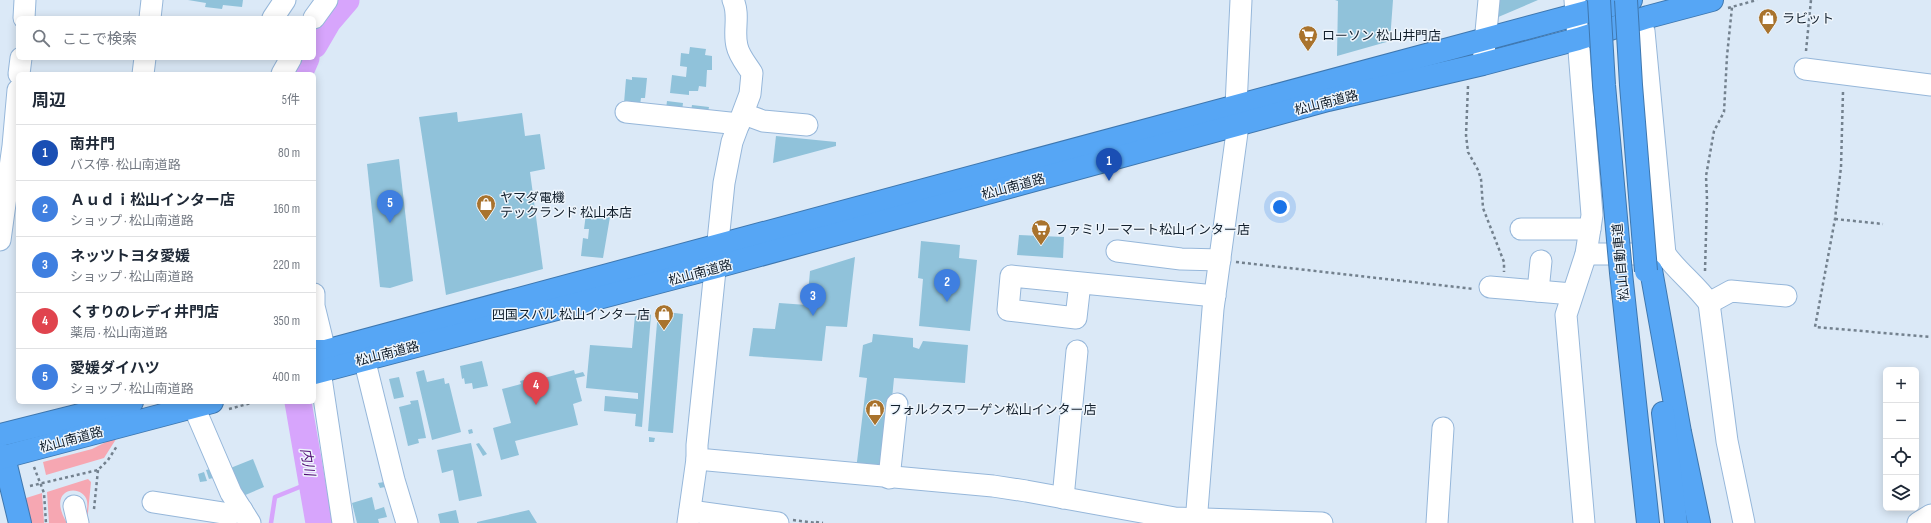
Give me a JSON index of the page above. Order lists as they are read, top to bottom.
{
  "streets": {
    "highway": ["松山南道路", "松山自動車道"]
  },
  "water": ["内川"],
  "places": {
    "shop": [
      "ラビット",
      "ヤマダ電機 テックランド 松山本店",
      "四国スバル 松山インター店",
      "フォルクスワーゲン松山インター店"
    ],
    "supermarket": ["ローソン 松山井門店", "ファミリーマート松山インター店"]
  },
  "page": {
    "search": "ここで検索",
    "heading": ["周辺", "5件"],
    "list": [
      {
        "mark": "1",
        "name": "南井門",
        "note": "バス停 · 松山南道路",
        "value": "80 m"
      },
      {
        "mark": "2",
        "name": "Ａｕｄｉ松山インター店",
        "note": "ショップ · 松山南道路",
        "value": "160 m"
      },
      {
        "mark": "3",
        "name": "ネッツトヨタ愛媛",
        "note": "ショップ · 松山南道路",
        "value": "220 m"
      },
      {
        "mark": "4",
        "name": "くすりのレディ井門店",
        "note": "薬局 · 松山南道路",
        "value": "350 m"
      },
      {
        "mark": "5",
        "name": "愛媛ダイハツ",
        "note": "ショップ · 松山南道路",
        "value": "400 m"
      }
    ],
    "pins": [
      "1",
      "5",
      "2",
      "3",
      "4"
    ],
    "map_buttons": ["+", "−"]
  }
}
